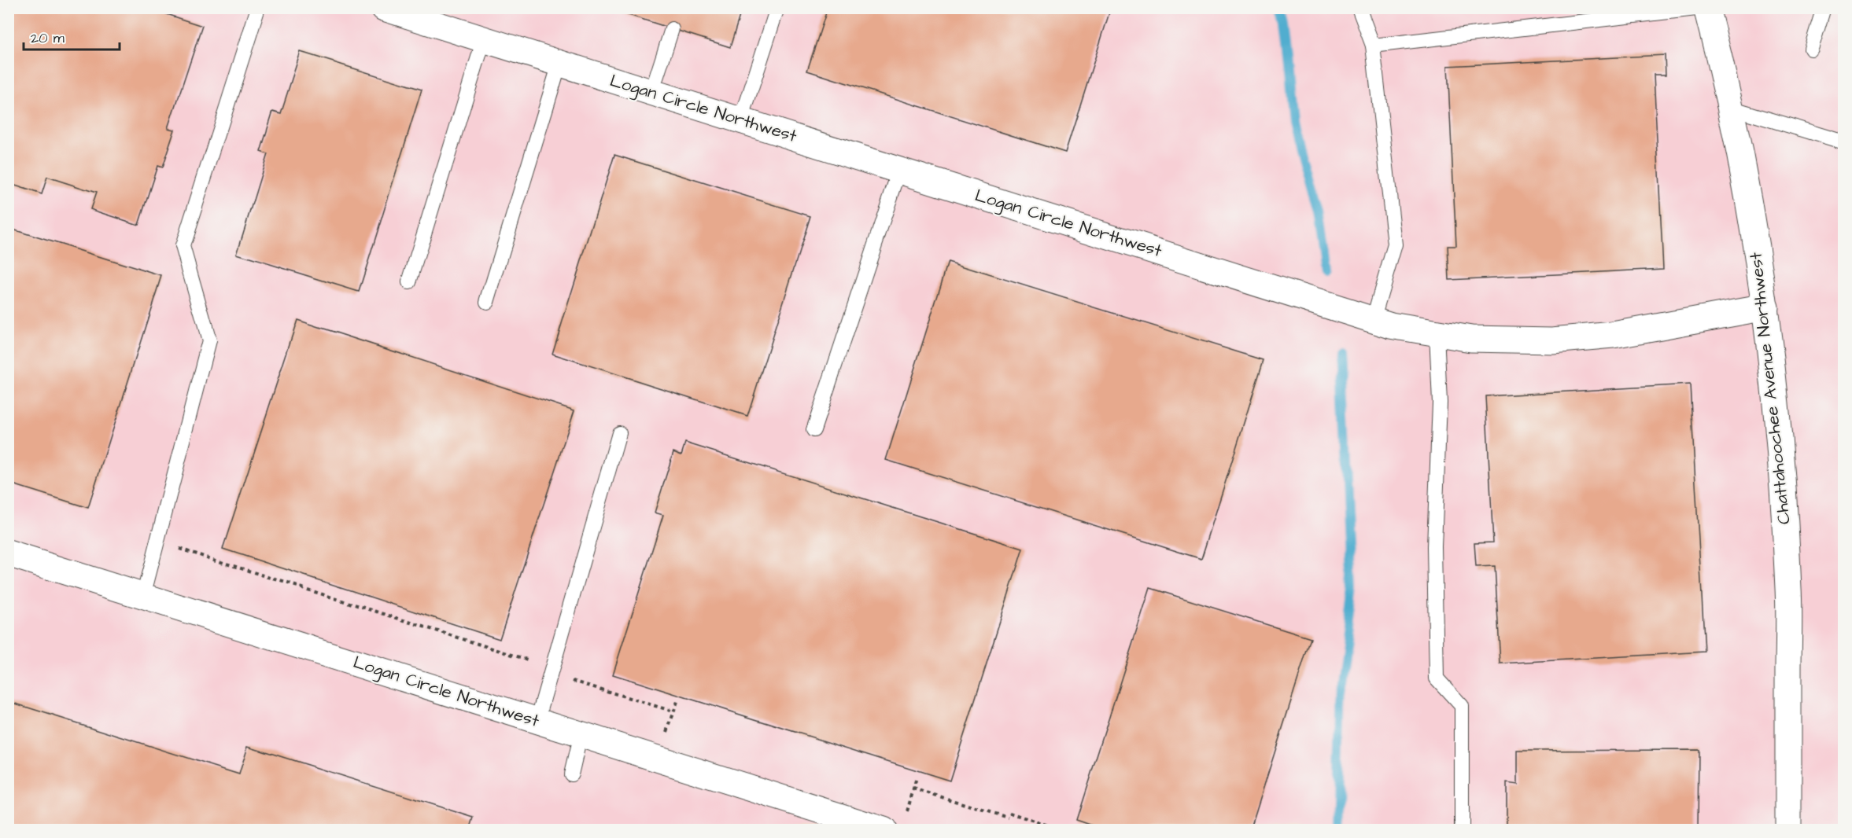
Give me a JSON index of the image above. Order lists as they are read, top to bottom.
{
  "streets": {
    "street": ["Logan Circle Northwest", "Chattahoochee Avenue Northwest"]
  },
  "crossings": [
    ["Logan Circle Northwest", "Chattahoochee Avenue Northwest"]
  ],
  "scale_bar": "20 m"
}
